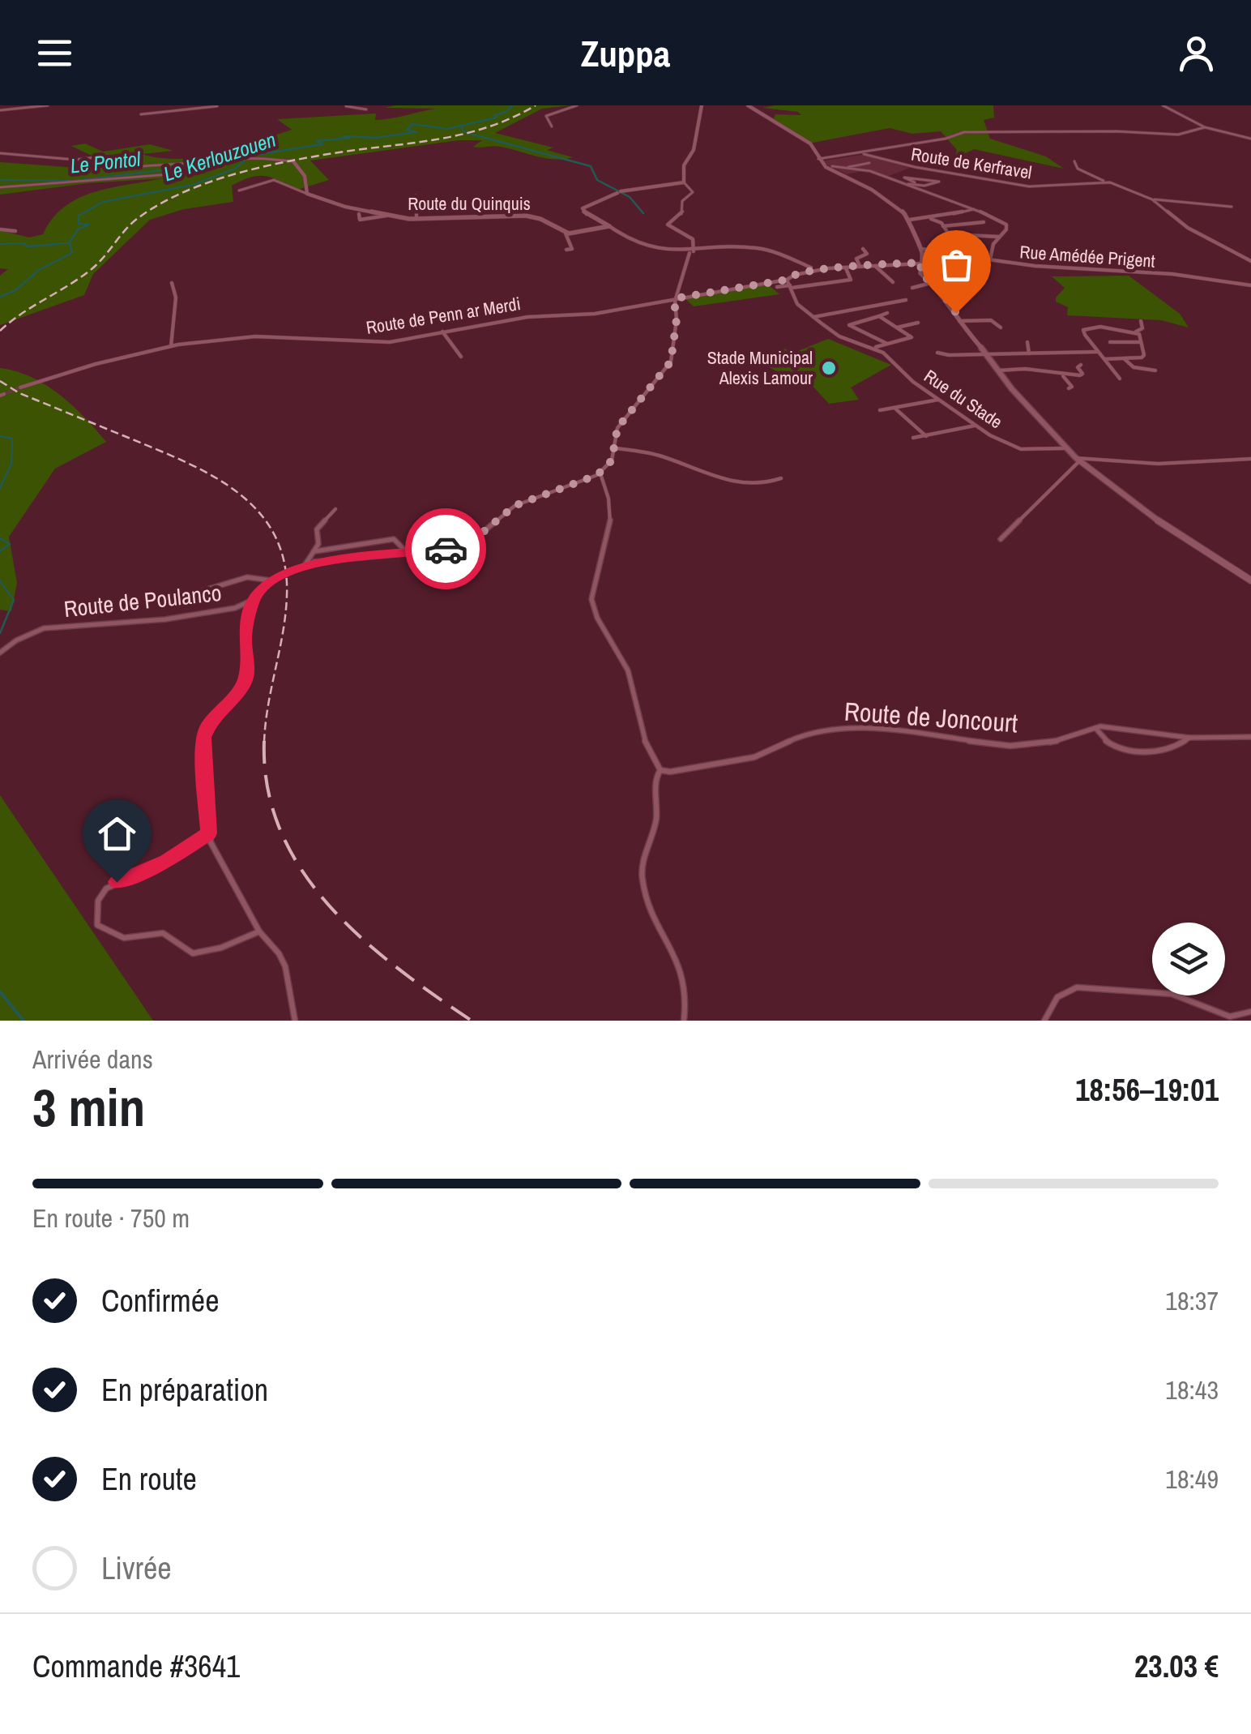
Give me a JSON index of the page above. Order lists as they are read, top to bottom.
{
  "streets": {
    "main road": ["Route du Quinquis"],
    "street": [
      "Route de Kerfravel",
      "Rue Amédée Prigent",
      "Route de Penn ar Merdi",
      "Rue du Stade",
      "Route de Poulanco",
      "Route de Joncourt"
    ]
  },
  "crossings": [
    ["Rue Amédée Prigent", "Route de Penn ar Merdi"],
    ["Route de Penn ar Merdi", "Rue du Stade"]
  ],
  "water": ["Le Kerlouzouen", "Le Pontol"],
  "places": ["Stade Municipal Alexis Lamour"],
  "page": {
    "header": "Zuppa",
    "heading": ["3 min", "Arrivée dans", "18:56–19:01"],
    "panel": ["Commande #3641", "23.03 €"],
    "bar": "En route · 750 m",
    "list": [
      ["Confirmée", "18:37"],
      ["En préparation", "18:43"],
      ["En route", "18:49"],
      "Livrée"
    ]
  }
}
